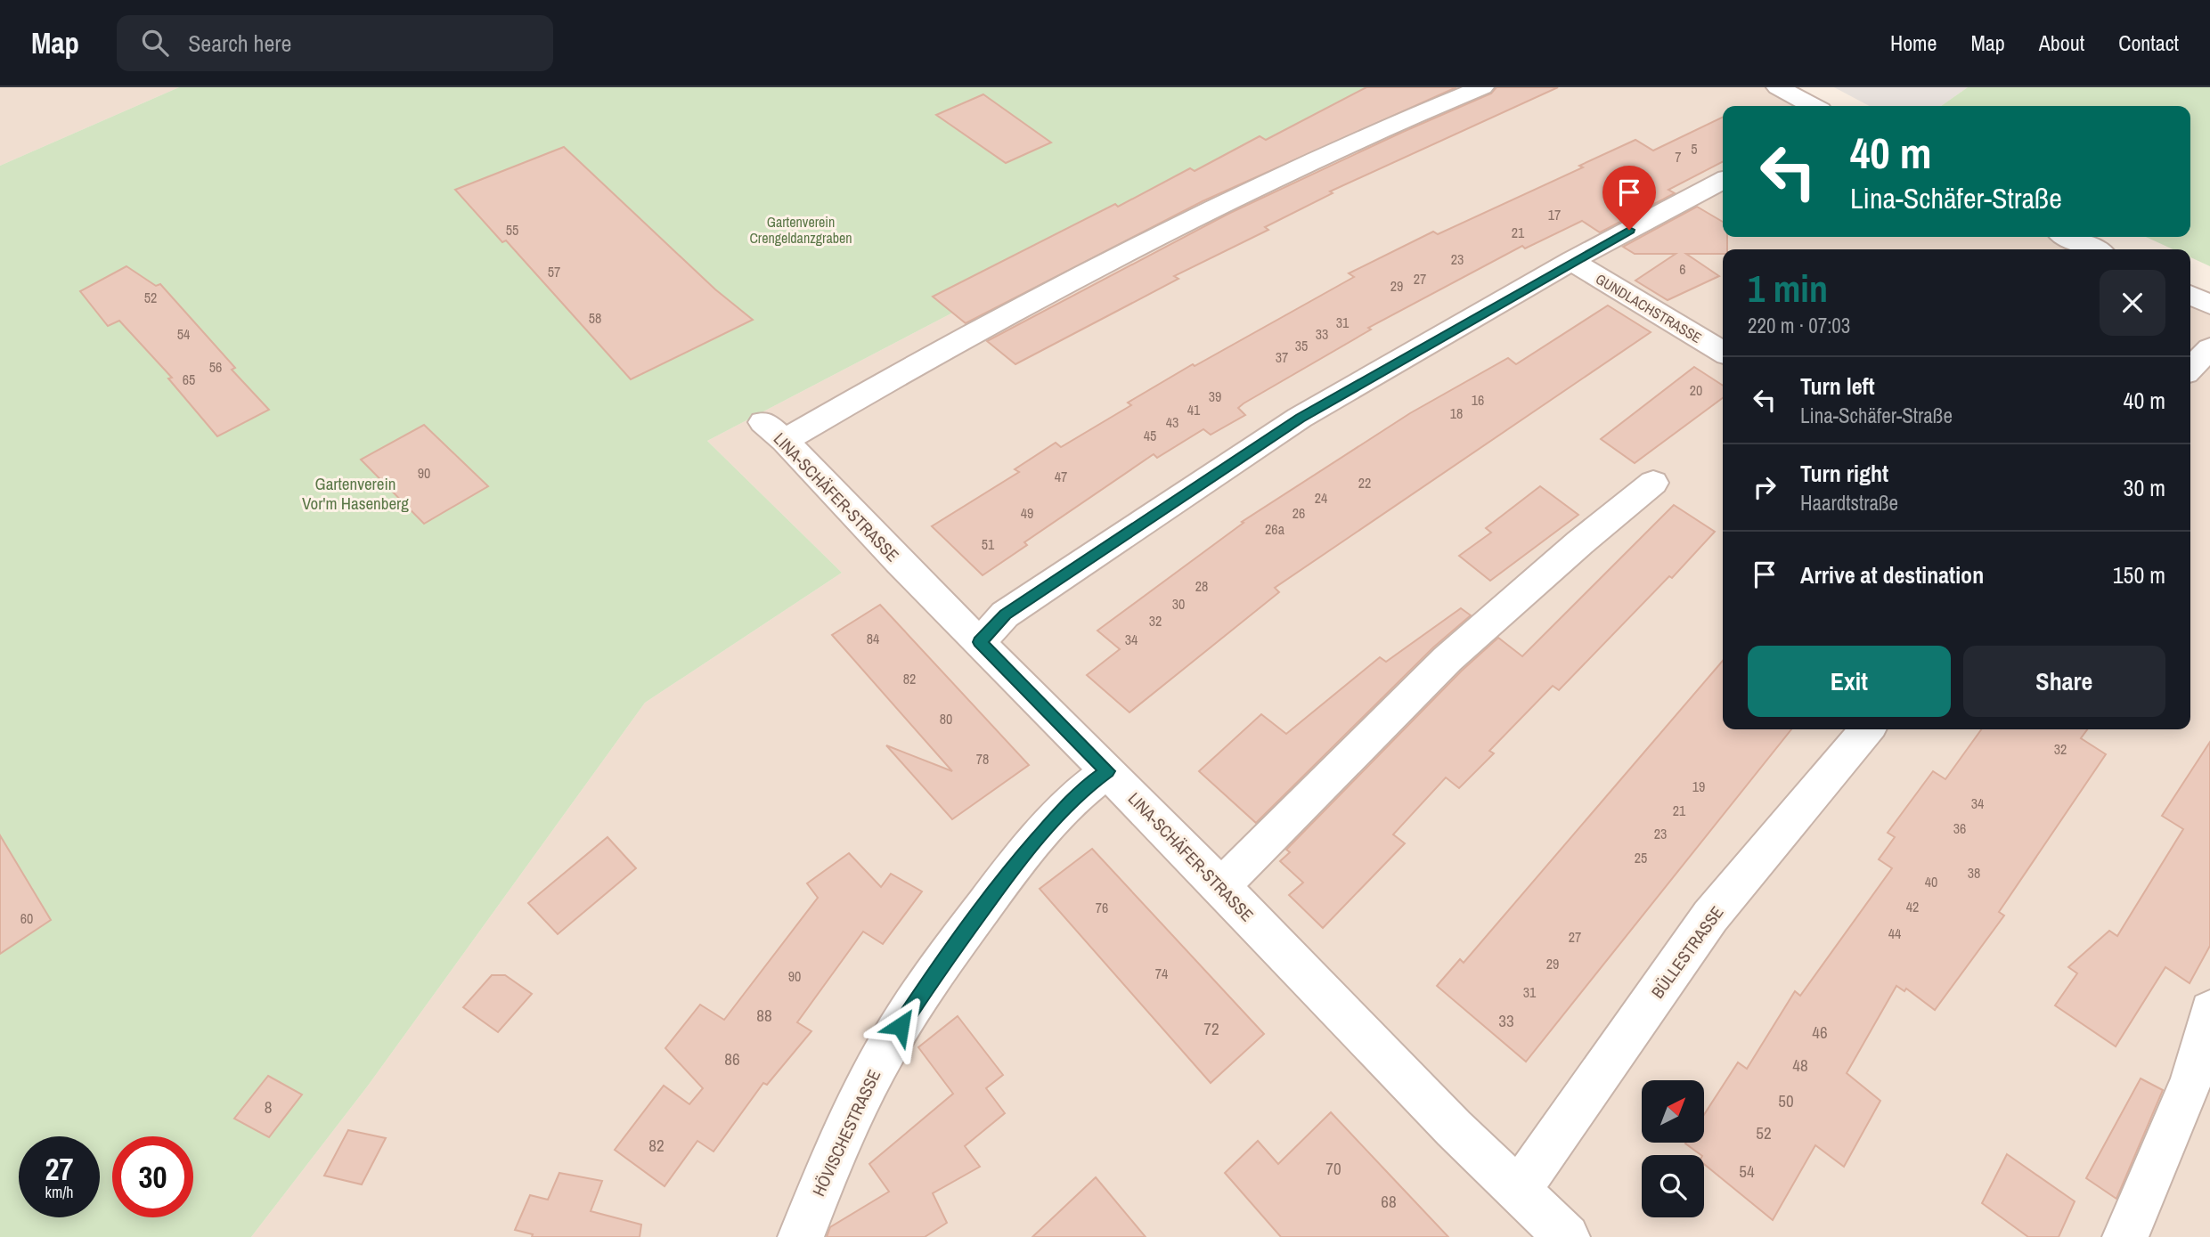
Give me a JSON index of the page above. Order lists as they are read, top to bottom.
{
  "streets": {
    "street": [
      "GUNDLACHSTRASSE",
      "LINA-SCHÄFER-STRASSE",
      "BÜLLESTRASSE",
      "HÖVISCHESTRASSE"
    ]
  },
  "crossings": [
    ["LINA-SCHÄFER-STRASSE", "BÜLLESTRASSE"],
    ["LINA-SCHÄFER-STRASSE", "HÖVISCHESTRASSE"]
  ],
  "parks": ["Gartenverein Crengeldanzgraben", "Gartenverein Vor'm Hasenberg"],
  "house_numbers": [
    "5",
    "7",
    "17",
    "55",
    "21",
    "23",
    "6",
    "57",
    "27",
    "29",
    "52",
    "58",
    "31",
    "54",
    "33",
    "35",
    "37",
    "56",
    "65",
    "20",
    "39",
    "16",
    "41",
    "18",
    "43",
    "45",
    "90",
    "47",
    "22",
    "24",
    "49",
    "26",
    "26a",
    "51",
    "28",
    "30",
    "32",
    "84",
    "34",
    "82",
    "80",
    "32",
    "78",
    "19",
    "34",
    "21",
    "36",
    "23",
    "25",
    "38",
    "40",
    "42",
    "76",
    "60",
    "44",
    "27",
    "29",
    "74",
    "90",
    "31",
    "88",
    "33",
    "72",
    "46",
    "86",
    "48",
    "50",
    "8",
    "52",
    "82",
    "70",
    "54",
    "68"
  ],
  "north": "top right",
  "page": {
    "header": "Map",
    "search": "Search here",
    "nav": [
      "Home",
      "Map",
      "About",
      "Contact"
    ],
    "turn": ["40 m", "Lina-Schäfer-Straße"],
    "heading": ["1 min", "220 m · 07:03"],
    "list": [
      {
        "name": "Turn left",
        "note": "Lina-Schäfer-Straße",
        "value": "40 m"
      },
      {
        "name": "Turn right",
        "note": "Haardtstraße",
        "value": "30 m"
      },
      {
        "name": "Arrive at destination",
        "value": "150 m"
      }
    ],
    "buttons": ["Exit", "Share"],
    "speed": "27 km/h",
    "limit": "30"
  }
}
